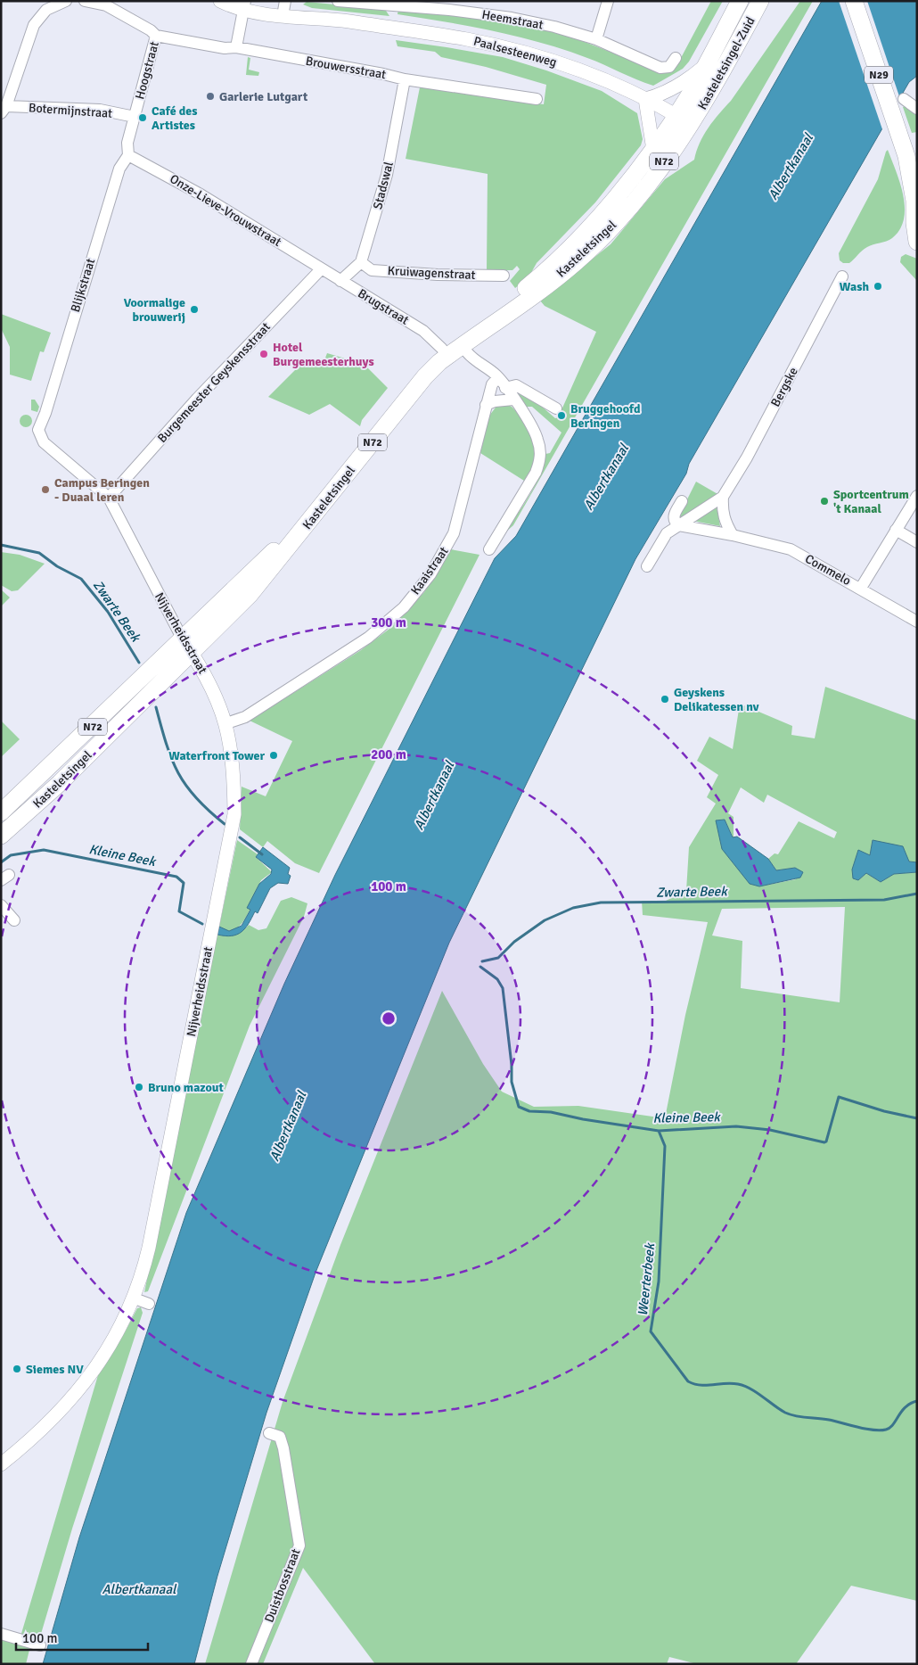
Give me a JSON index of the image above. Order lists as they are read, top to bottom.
{
  "streets": {
    "main road": [
      "Kasteletsingel-Zuid",
      "N29",
      "N72",
      "Kasteletsingel"
    ],
    "street": [
      "Heemstraat",
      "Paalsesteenweg",
      "Brouwersstraat",
      "Hoogstraat",
      "Botermijnstraat",
      "Stadswal",
      "Onze-Lieve-Vrouwstraat",
      "Kruiwagenstraat",
      "Blijkstraat",
      "Brugstraat",
      "Burgemeester Geyskensstraat",
      "Bergske",
      "Commelo",
      "Kaaistraat",
      "Nijverheidsstraat",
      "Duistbosstraat"
    ]
  },
  "crossings": [
    ["Paalsesteenweg", "Kasteletsingel-Zuid"],
    ["Paalsesteenweg", "Kasteletsingel"],
    ["Kasteletsingel-Zuid", "Kasteletsingel"],
    ["Brouwersstraat", "Hoogstraat"],
    ["Brouwersstraat", "Stadswal"],
    ["Hoogstraat", "Botermijnstraat"],
    ["Hoogstraat", "Onze-Lieve-Vrouwstraat"],
    ["Hoogstraat", "Blijkstraat"],
    ["Stadswal", "Kruiwagenstraat"],
    ["Onze-Lieve-Vrouwstraat", "Blijkstraat"],
    ["Onze-Lieve-Vrouwstraat", "Brugstraat"],
    ["Onze-Lieve-Vrouwstraat", "Burgemeester Geyskensstraat"],
    ["Kasteletsingel", "Brugstraat"],
    ["Kasteletsingel", "Nijverheidsstraat"],
    ["Blijkstraat", "Burgemeester Geyskensstraat"],
    ["Blijkstraat", "Nijverheidsstraat"],
    ["Brugstraat", "Burgemeester Geyskensstraat"],
    ["Burgemeester Geyskensstraat", "Nijverheidsstraat"],
    ["Kaaistraat", "Nijverheidsstraat"]
  ],
  "water": [
    "Albertkanaal",
    "Zwarte Beek",
    "Kleine Beek",
    "Weerterbeek"
  ],
  "places": [
    "Garlerie Lutgart",
    "Café des Artistes",
    "Wash",
    "Voormalige brouwerij",
    "Hotel Burgemeesterhuys",
    "Bruggehoofd Beringen",
    "Campus Beringen - Duaal leren",
    "Sportcentrum 't Kanaal",
    "Geyskens Delikatessen nv",
    "Waterfront Tower",
    "Bruno mazout",
    "Siemes NV"
  ],
  "scale_bar": "100 m",
  "rings": ["300 m", "200 m", "100 m"]
}
